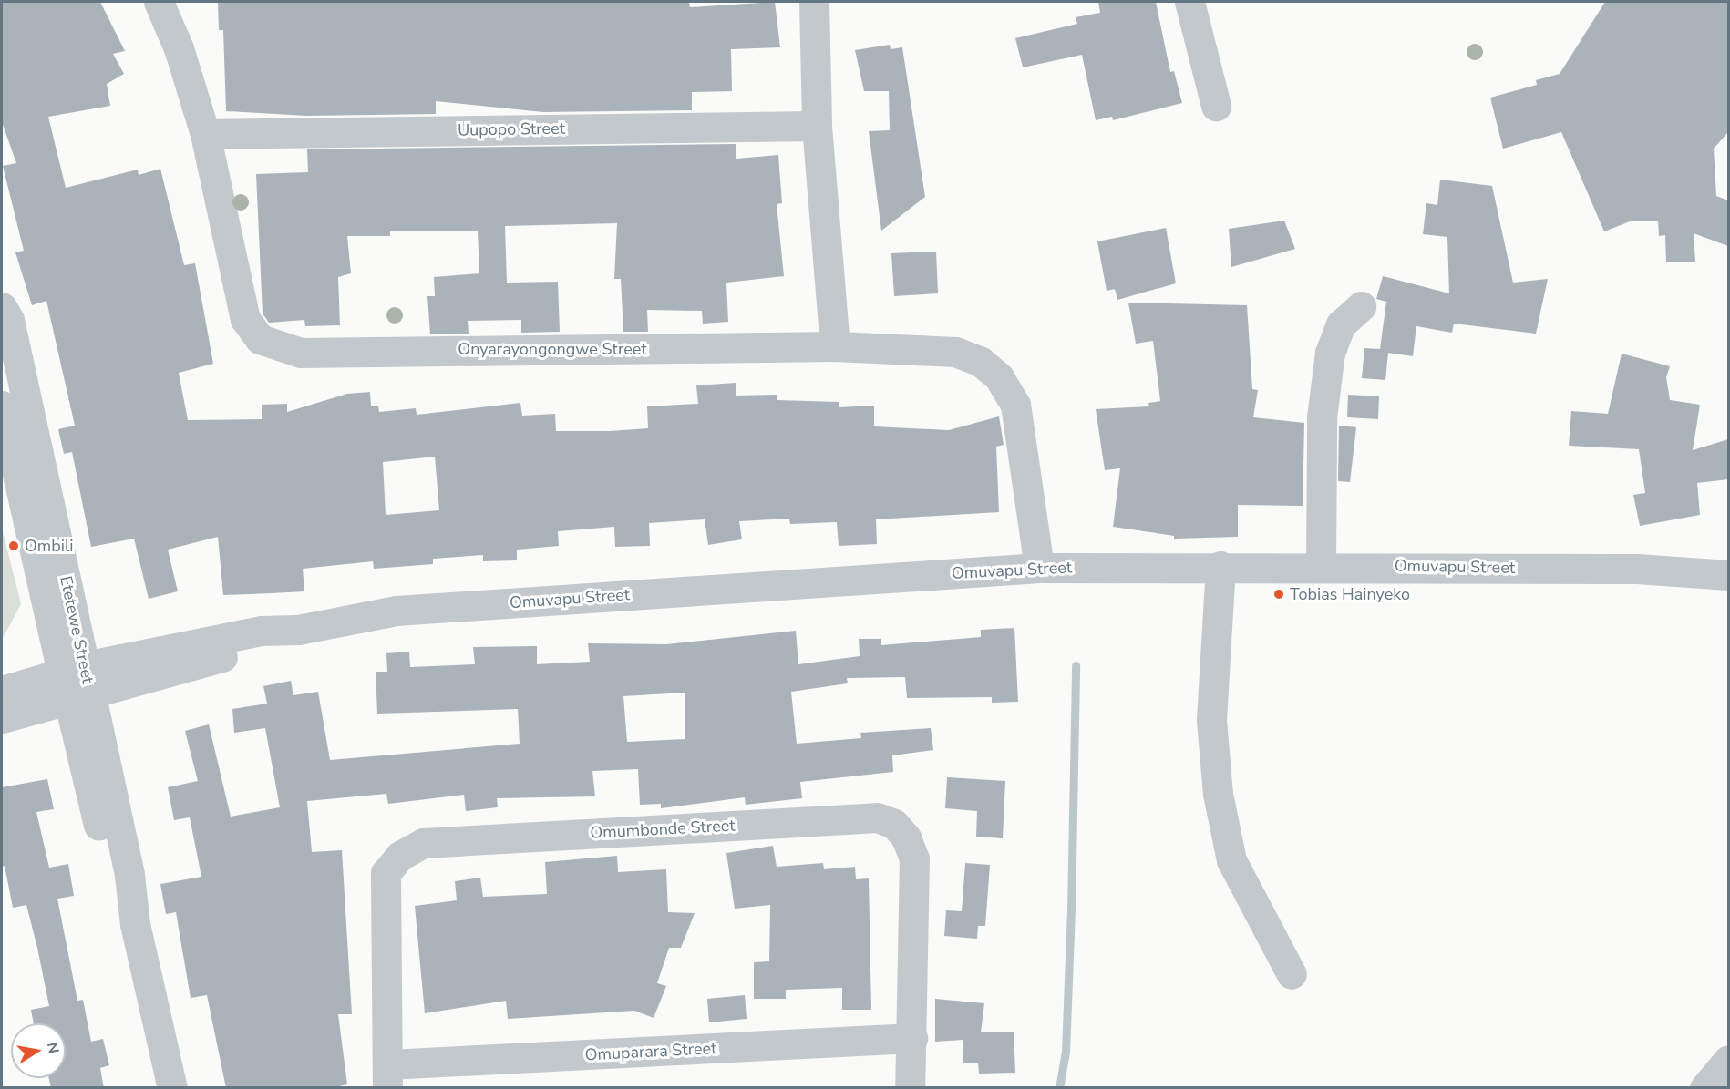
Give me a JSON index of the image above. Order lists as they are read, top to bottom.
{
  "streets": {
    "street": [
      "Uupopo Street",
      "Onyarayongongwe Street",
      "Omuvapu Street",
      "Etetewe Street",
      "Omumbonde Street",
      "Omuparara Street"
    ]
  },
  "crossings": [
    ["Uupopo Street", "Onyarayongongwe Street"],
    ["Onyarayongongwe Street", "Omuvapu Street"],
    ["Omuvapu Street", "Etetewe Street"],
    ["Omumbonde Street", "Omuparara Street"]
  ],
  "places": ["Ombili", "Tobias Hainyeko"],
  "north": "right"
}
